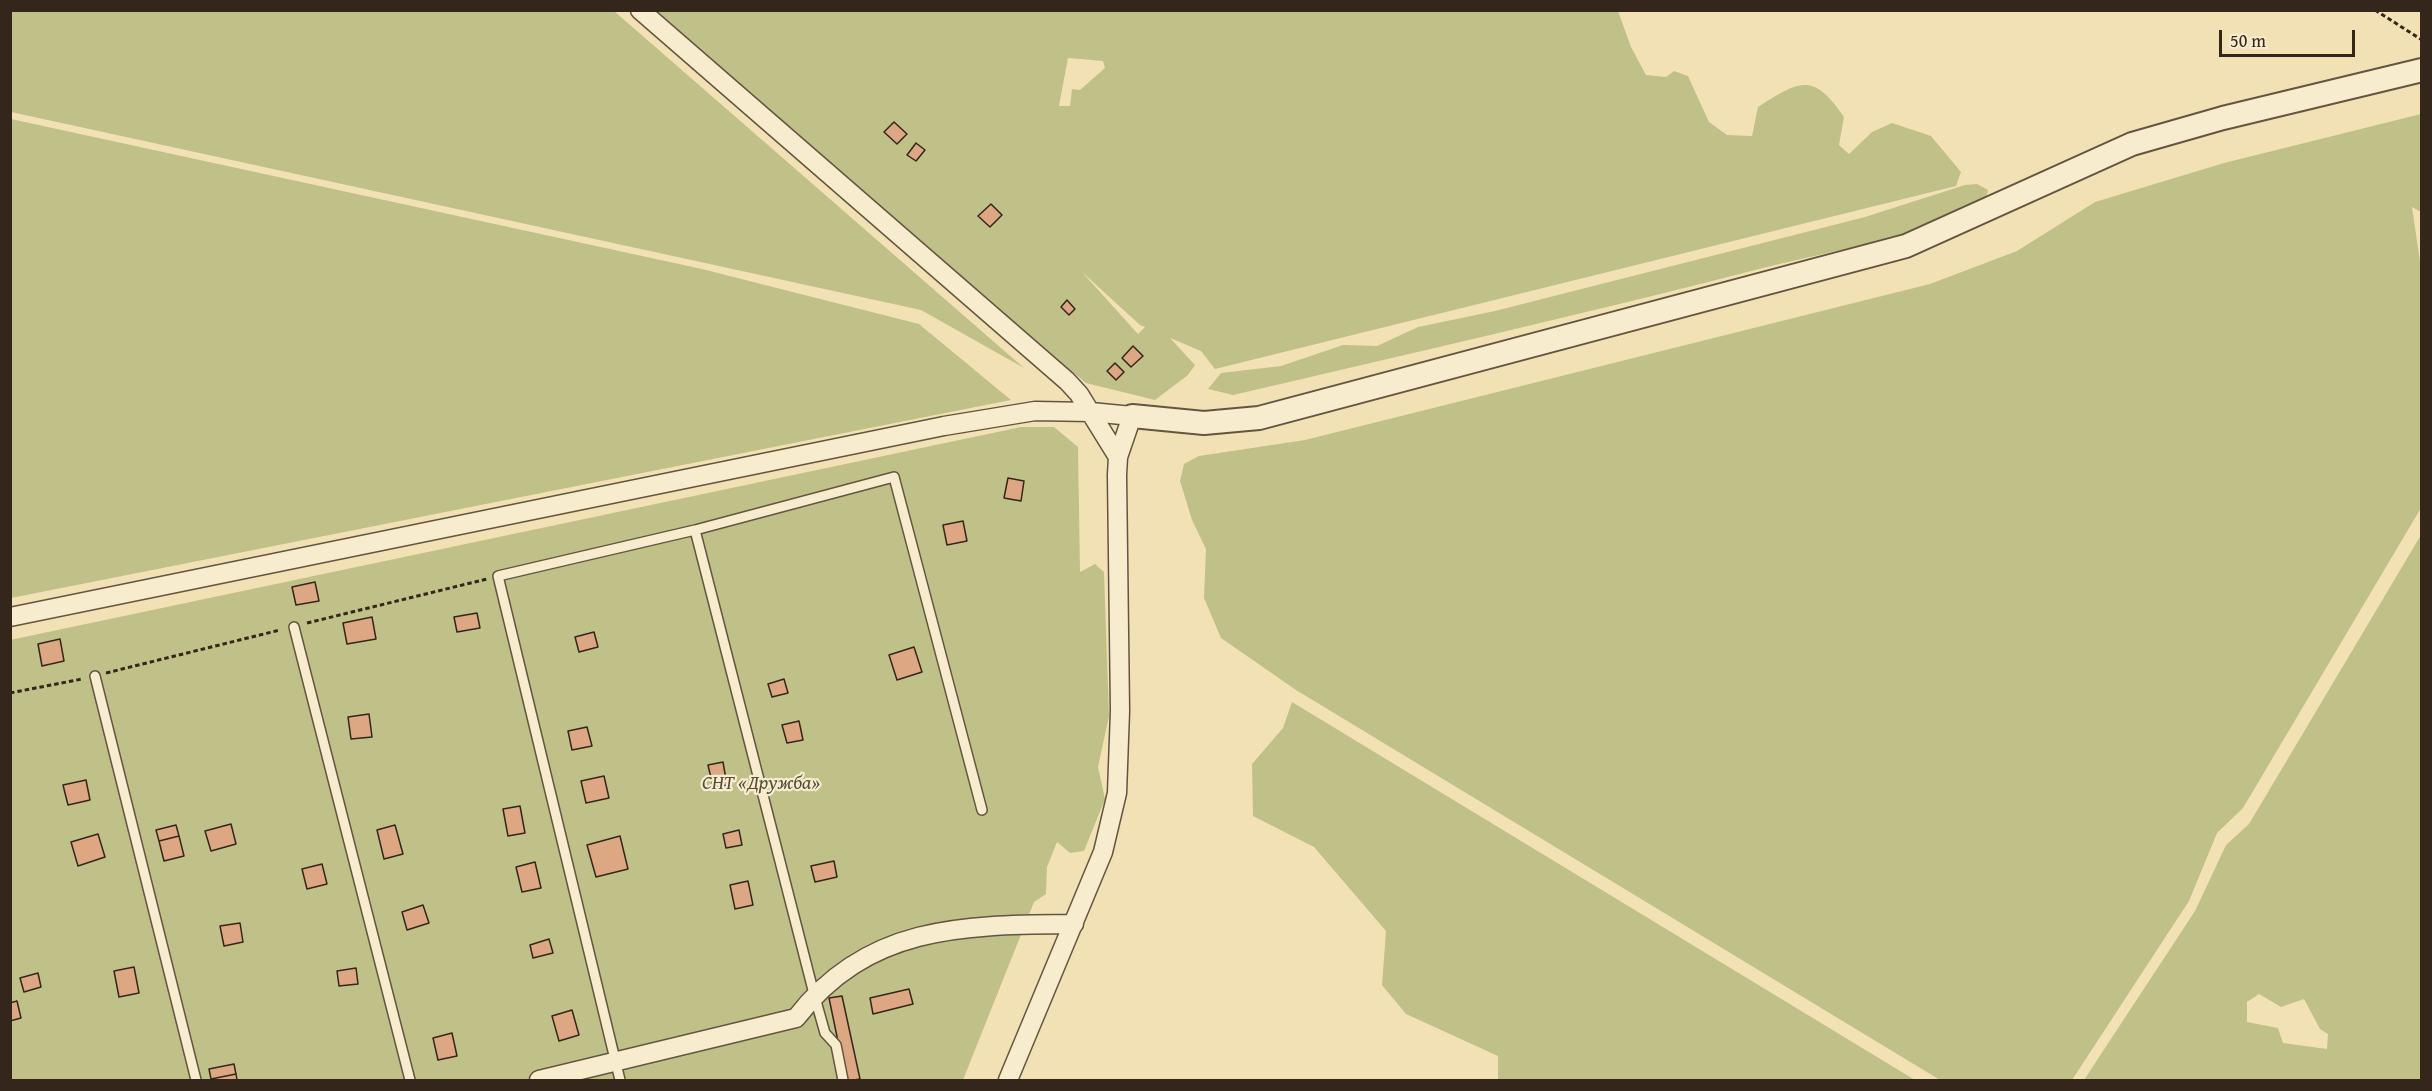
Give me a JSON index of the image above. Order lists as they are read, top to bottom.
{
  "parks": ["СНТ «Дружба»"],
  "scale_bar": "50 m"
}
